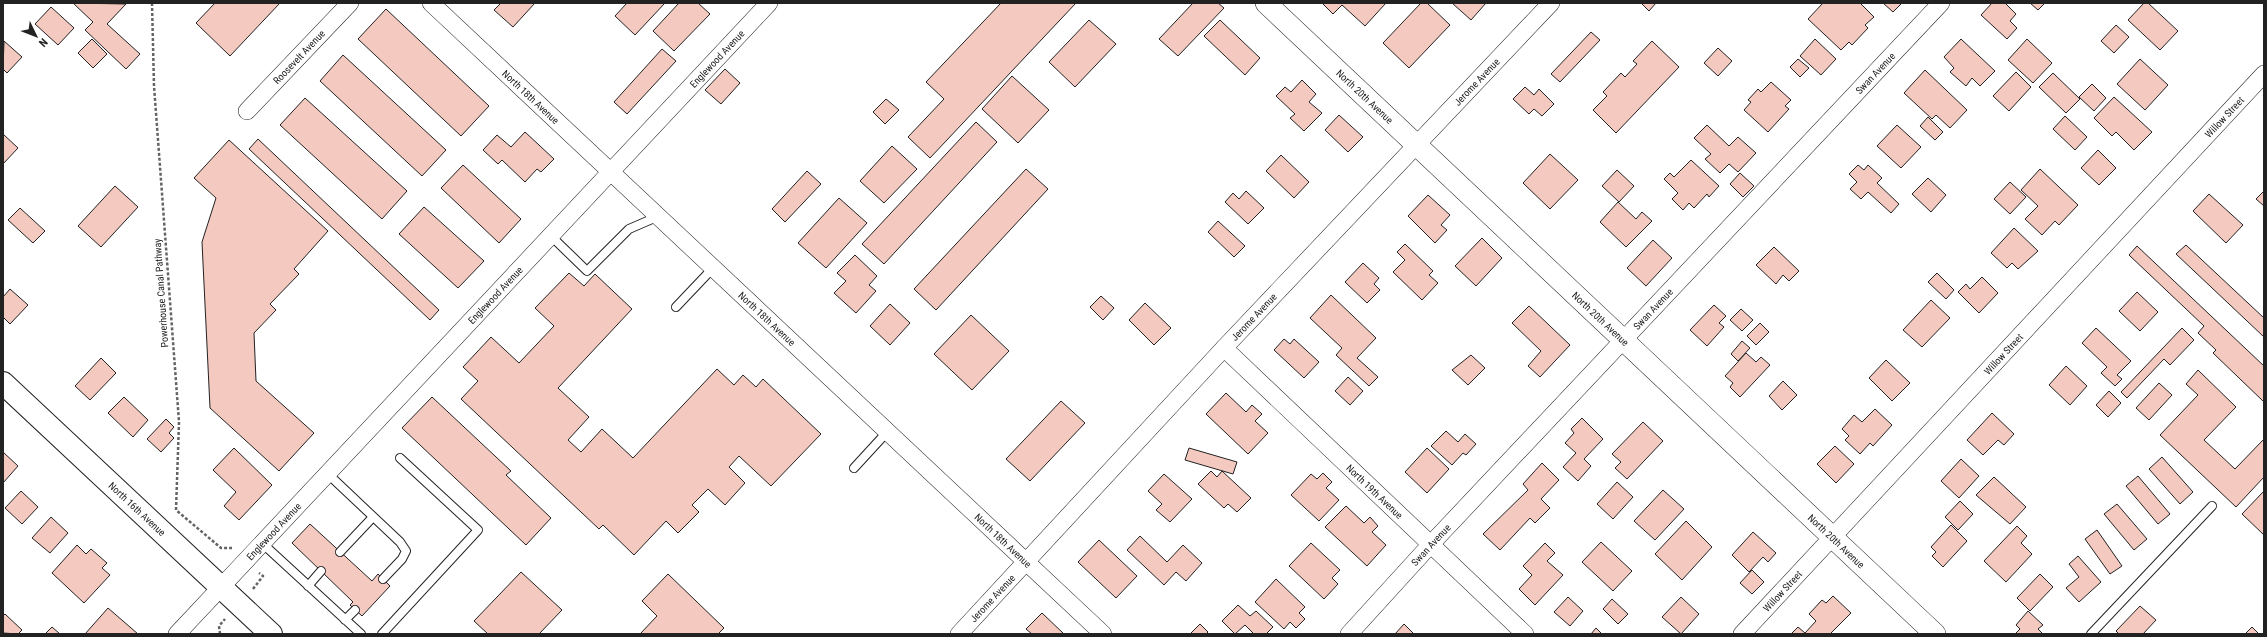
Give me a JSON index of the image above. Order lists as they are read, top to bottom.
{
  "streets": {
    "main road": ["North 16th Avenue"],
    "street": [
      "Roosevelt Avenue",
      "Englewood Avenue",
      "Swan Avenue",
      "Jerome Avenue",
      "North 18th Avenue",
      "North 20th Avenue",
      "Willow Street",
      "North 19th Avenue"
    ],
    "path": ["Powerhouse Canal Pathway"]
  },
  "crossings": [
    ["Englewood Avenue", "North 18th Avenue"],
    ["Englewood Avenue", "North 16th Avenue"],
    ["Swan Avenue", "North 20th Avenue"],
    ["Swan Avenue", "North 19th Avenue"],
    ["Jerome Avenue", "North 18th Avenue"],
    ["Jerome Avenue", "North 20th Avenue"],
    ["Jerome Avenue", "North 19th Avenue"],
    ["North 20th Avenue", "Willow Street"]
  ],
  "north": "bottom right"
}
